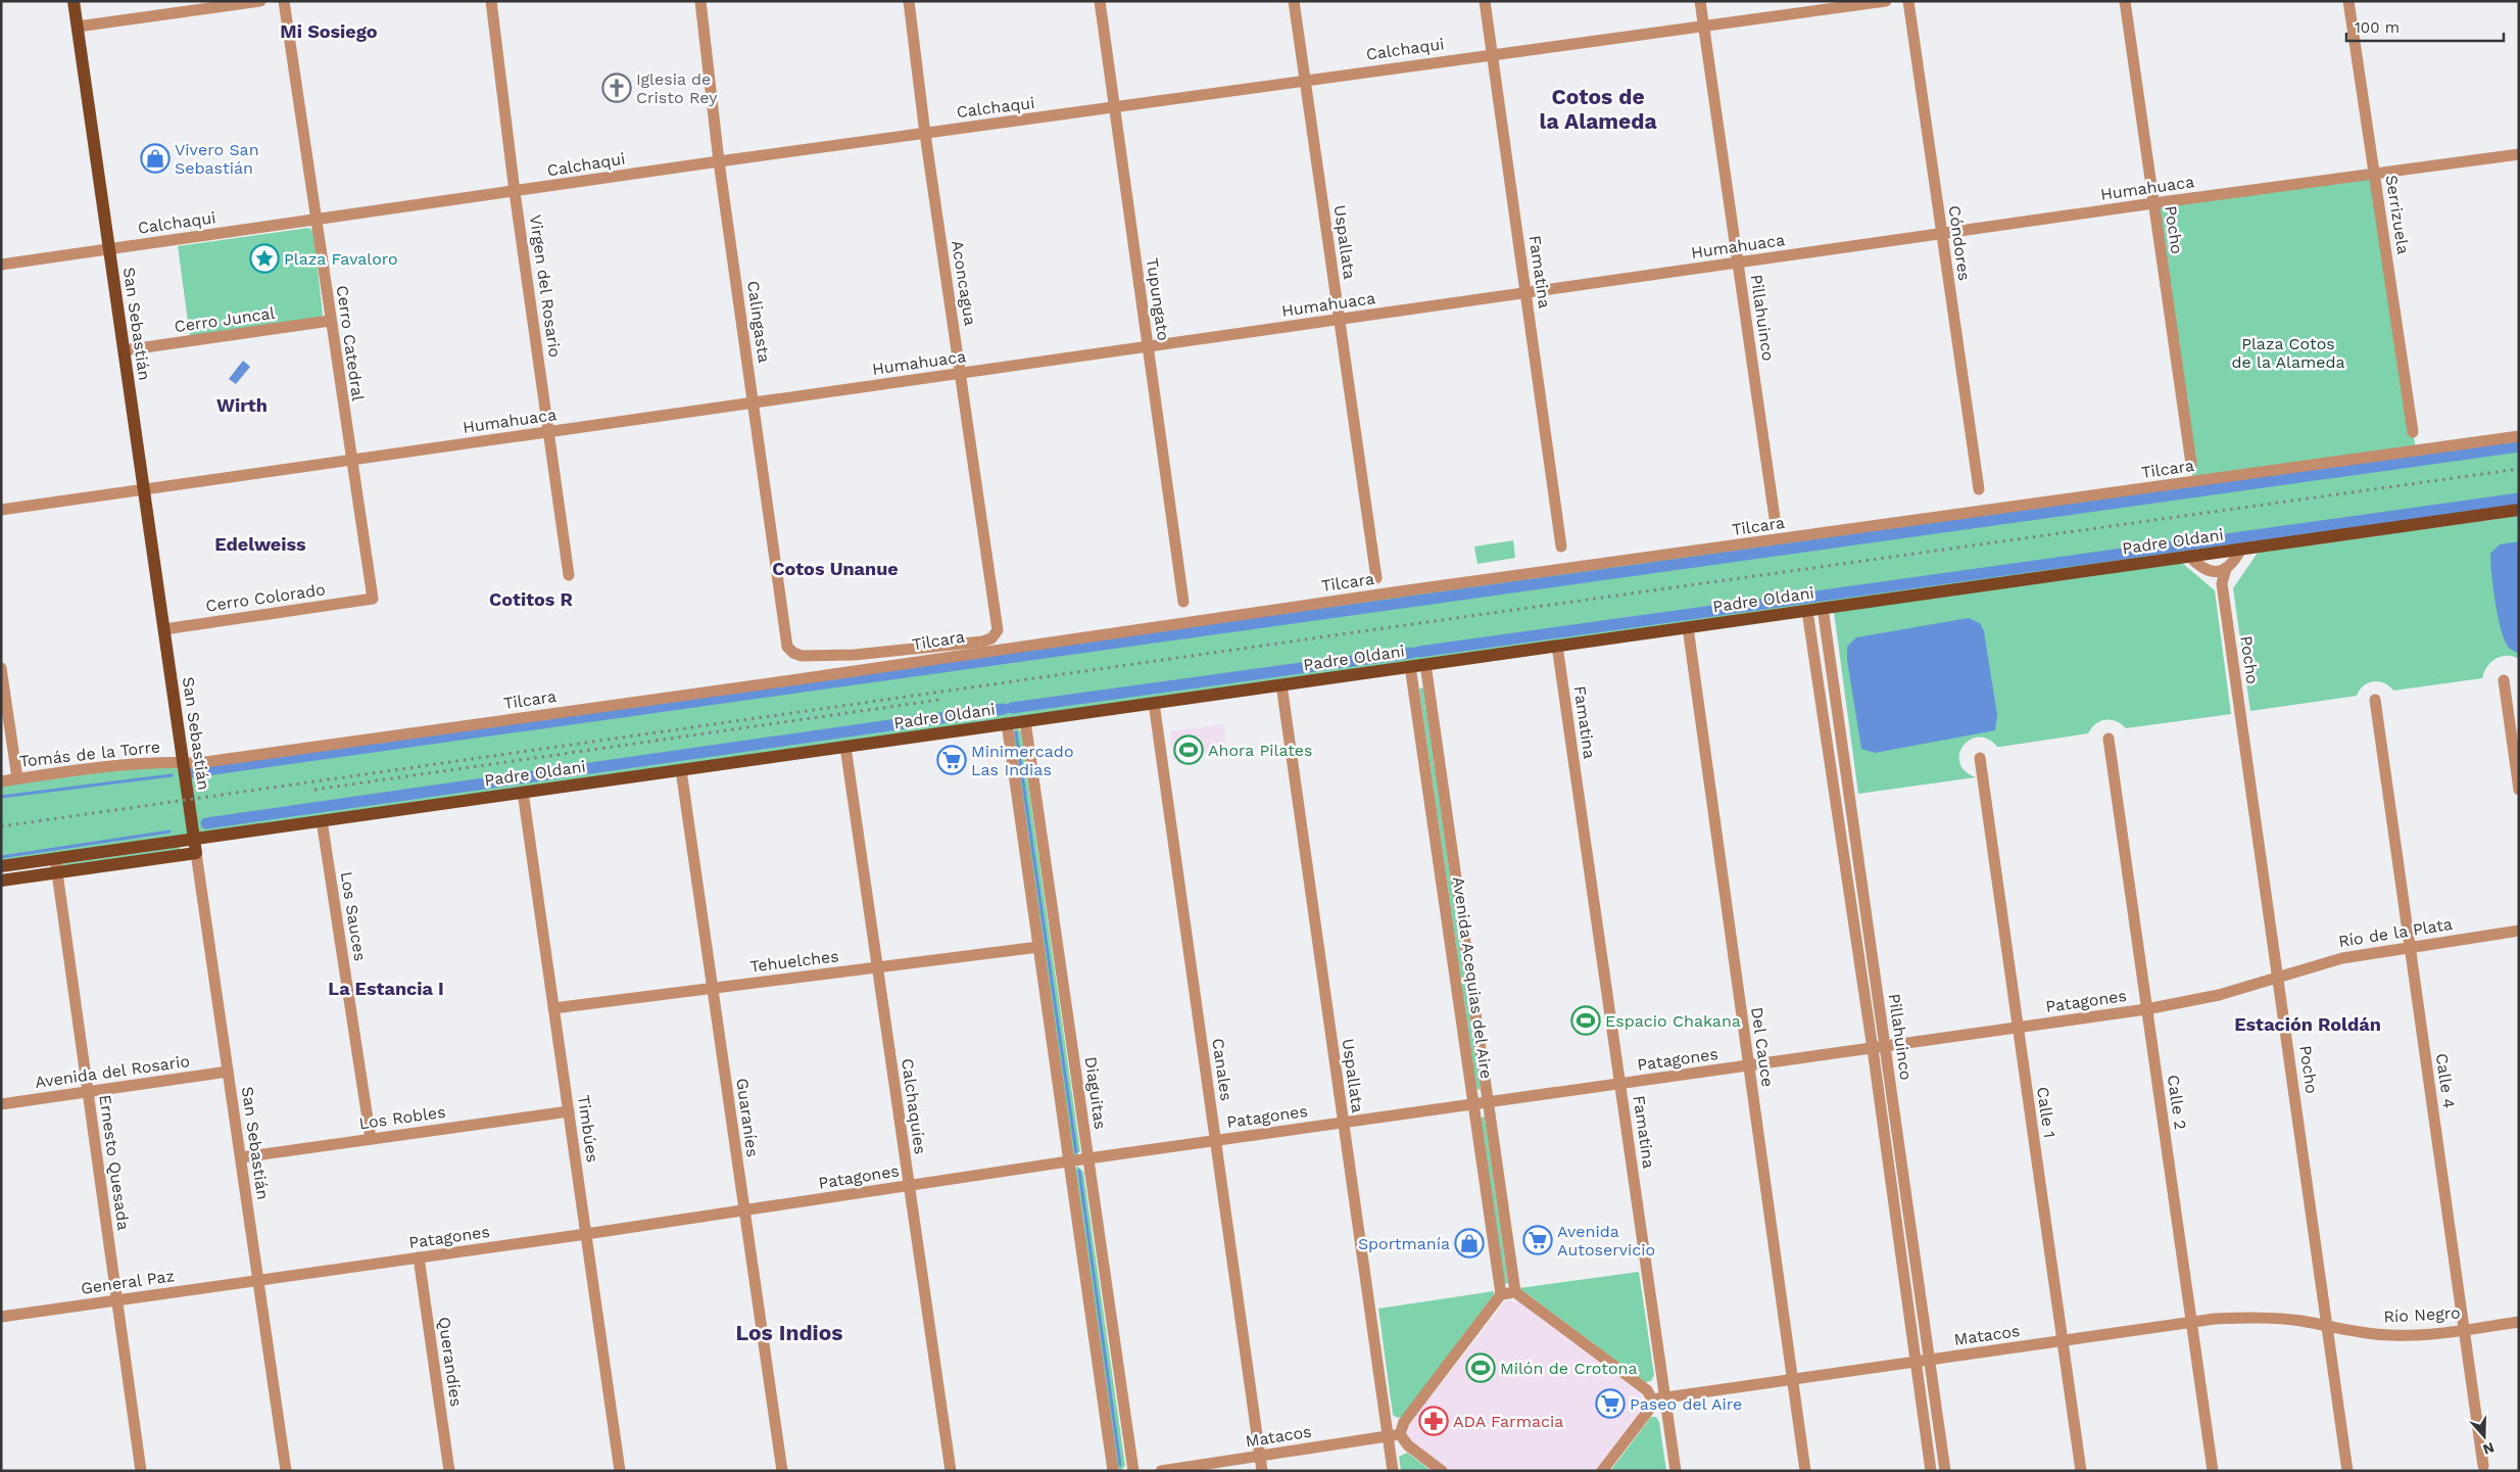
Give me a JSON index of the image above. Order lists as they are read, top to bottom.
{
  "streets": {
    "main road": ["San Sebastián", "Padre Oldani"],
    "street": [
      "Calchaqui",
      "Humahuaca",
      "Serrizuela",
      "Pocho",
      "Uspallata",
      "Cóndores",
      "Famatina",
      "Aconcagua",
      "Virgen del Rosario",
      "Tupungato",
      "Pillahuinco",
      "Cerro Juncal",
      "Calingasta",
      "Cerro Catedral",
      "Tilcara",
      "Cerro Colorado",
      "Tomás de la Torre",
      "Los Sauces",
      "Río de la Plata",
      "Tehuelches",
      "Avenida Acequias del Aire",
      "Patagones",
      "Del Cauce",
      "Canales",
      "Avenida del Rosario",
      "Calle 4",
      "Diaguitas",
      "Calle 2",
      "Calchaquíes",
      "Calle 1",
      "Los Robles",
      "Guaraníes",
      "Timbúes",
      "Ernesto Quesada",
      "General Paz",
      "Río Negro",
      "Matacos",
      "Querandíes"
    ]
  },
  "crossings": [
    ["Calchaqui", "Uspallata"],
    ["Calchaqui", "Famatina"],
    ["Calchaqui", "Aconcagua"],
    ["Calchaqui", "Virgen del Rosario"],
    ["Calchaqui", "Tupungato"],
    ["Calchaqui", "Pillahuinco"],
    ["Calchaqui", "Calingasta"],
    ["Calchaqui", "San Sebastián"],
    ["Calchaqui", "Cerro Catedral"],
    ["Humahuaca", "Serrizuela"],
    ["Humahuaca", "Pocho"],
    ["Humahuaca", "Uspallata"],
    ["Humahuaca", "Cóndores"],
    ["Humahuaca", "Famatina"],
    ["Humahuaca", "Aconcagua"],
    ["Humahuaca", "Virgen del Rosario"],
    ["Humahuaca", "Tupungato"],
    ["Humahuaca", "Pillahuinco"],
    ["Humahuaca", "Calingasta"],
    ["Humahuaca", "San Sebastián"],
    ["Humahuaca", "Cerro Catedral"],
    ["Pocho", "Padre Oldani"],
    ["Pocho", "Río de la Plata"],
    ["Pocho", "Patagones"],
    ["Pocho", "Río Negro"],
    ["Pocho", "Matacos"],
    ["Uspallata", "Padre Oldani"],
    ["Uspallata", "Patagones"],
    ["Uspallata", "Matacos"],
    ["Famatina", "Padre Oldani"],
    ["Famatina", "Patagones"],
    ["Famatina", "Matacos"],
    ["Aconcagua", "Tilcara"],
    ["Pillahuinco", "Padre Oldani"],
    ["Pillahuinco", "Patagones"],
    ["Pillahuinco", "Matacos"],
    ["Cerro Juncal", "San Sebastián"],
    ["Cerro Juncal", "Cerro Catedral"],
    ["Calingasta", "Tilcara"],
    ["San Sebastián", "Tilcara"],
    ["San Sebastián", "Padre Oldani"],
    ["San Sebastián", "Cerro Colorado"],
    ["San Sebastián", "Tomás de la Torre"],
    ["San Sebastián", "Patagones"],
    ["San Sebastián", "Avenida del Rosario"],
    ["San Sebastián", "Los Robles"],
    ["San Sebastián", "General Paz"],
    ["Cerro Catedral", "Cerro Colorado"],
    ["Tilcara", "Tomás de la Torre"],
    ["Padre Oldani", "Los Sauces"],
    ["Padre Oldani", "Avenida Acequias del Aire"],
    ["Padre Oldani", "Del Cauce"],
    ["Padre Oldani", "Canales"],
    ["Padre Oldani", "Diaguitas"],
    ["Padre Oldani", "Calchaquíes"],
    ["Padre Oldani", "Guaraníes"],
    ["Padre Oldani", "Timbúes"],
    ["Padre Oldani", "Ernesto Quesada"],
    ["Los Sauces", "Los Robles"],
    ["Río de la Plata", "Patagones"],
    ["Río de la Plata", "Calle 4"],
    ["Tehuelches", "Calchaquíes"],
    ["Tehuelches", "Guaraníes"],
    ["Tehuelches", "Timbúes"],
    ["Avenida Acequias del Aire", "Patagones"],
    ["Patagones", "Del Cauce"],
    ["Patagones", "Canales"],
    ["Patagones", "Diaguitas"],
    ["Patagones", "Calle 2"],
    ["Patagones", "Calchaquíes"],
    ["Patagones", "Calle 1"],
    ["Patagones", "Guaraníes"],
    ["Patagones", "Timbúes"],
    ["Patagones", "General Paz"],
    ["Patagones", "Querandíes"],
    ["Del Cauce", "Matacos"],
    ["Canales", "Matacos"],
    ["Avenida del Rosario", "Ernesto Quesada"],
    ["Calle 4", "Río Negro"],
    ["Calle 2", "Matacos"],
    ["Calle 1", "Matacos"],
    ["Los Robles", "Timbúes"],
    ["Ernesto Quesada", "General Paz"],
    ["Río Negro", "Matacos"]
  ],
  "districts": [
    "Mi Sosiego",
    "Cotos de la Alameda",
    "Wirth",
    "Edelweiss",
    "Cotos Unanue",
    "Cotitos R",
    "La Estancia I",
    "Estación Roldán",
    "Los Indios"
  ],
  "parks": ["Plaza Cotos de la Alameda"],
  "places": {
    "church": ["Iglesia de Cristo Rey"],
    "shop": ["Vivero San Sebastián", "Sportmanía"],
    "place": ["Plaza Favaloro"],
    "sports": ["Ahora Pilates", "Espacio Chakana", "Milón de Crotona"],
    "supermarket": ["Minimercado Las Indias", "Avenida Autoservicio", "Paseo del Aire"],
    "pharmacy": ["ADA Farmacia"]
  },
  "scale_bar": "100 m",
  "north": "bottom"
}
